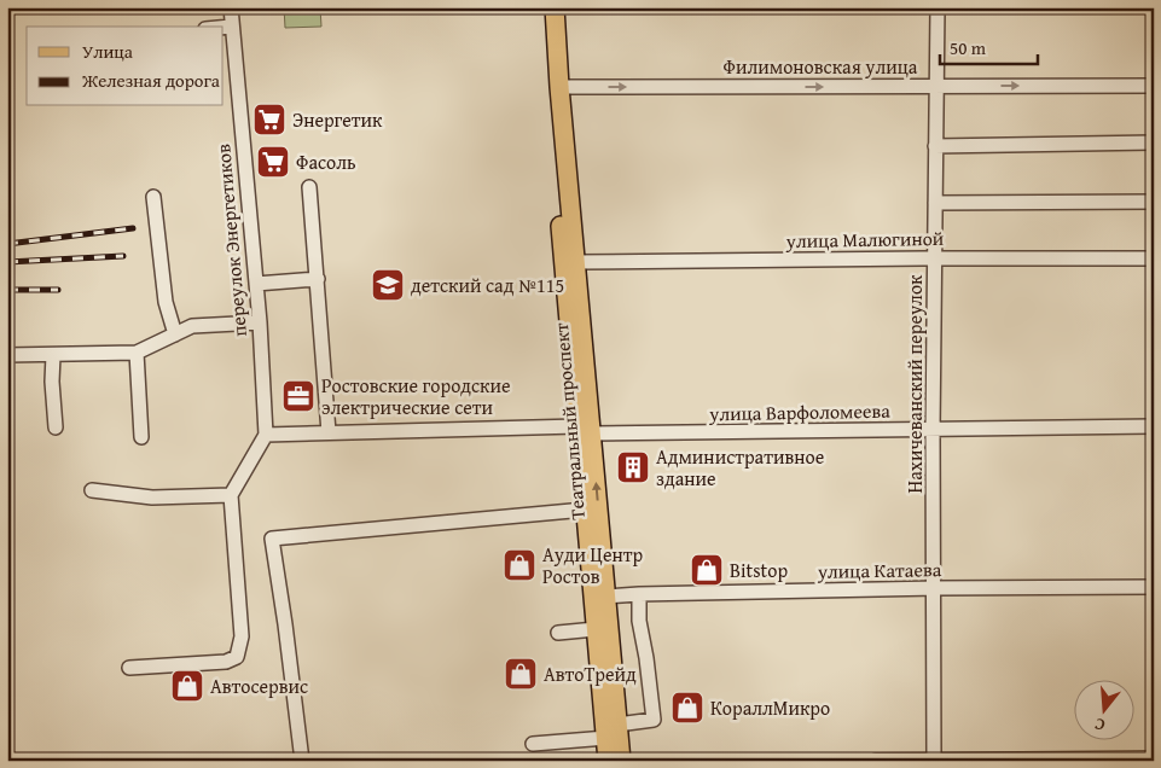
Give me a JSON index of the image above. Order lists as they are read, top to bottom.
{
  "streets": {
    "main road": ["Театральный проспект"],
    "street": [
      "Филимоновская улица",
      "улица Малюгиной",
      "переулок Энергетиков",
      "Нахичеванский переулок",
      "улица Варфоломеева",
      "улица Катаева"
    ]
  },
  "crossings": [
    ["Филимоновская улица", "Нахичеванский переулок"],
    ["Филимоновская улица", "Театральный проспект"],
    ["улица Малюгиной", "Нахичеванский переулок"],
    ["улица Малюгиной", "Театральный проспект"],
    ["переулок Энергетиков", "улица Варфоломеева"],
    ["Нахичеванский переулок", "улица Варфоломеева"],
    ["Нахичеванский переулок", "улица Катаева"],
    ["улица Варфоломеева", "Театральный проспект"],
    ["Театральный проспект", "улица Катаева"]
  ],
  "places": {
    "supermarket": ["Энергетик", "Фасоль"],
    "school or university": ["детский сад №115"],
    "office": ["Ростовские городские электрические сети"],
    "building": ["Административное здание"],
    "shop": [
      "Ауди Центр Ростов",
      "Bitstop",
      "АвтоТрейд",
      "Автосервис",
      "КораллМикро"
    ]
  },
  "legend": ["Улица", "Железная дорога"],
  "scale_bar": "50 m",
  "north": "bottom"
}
